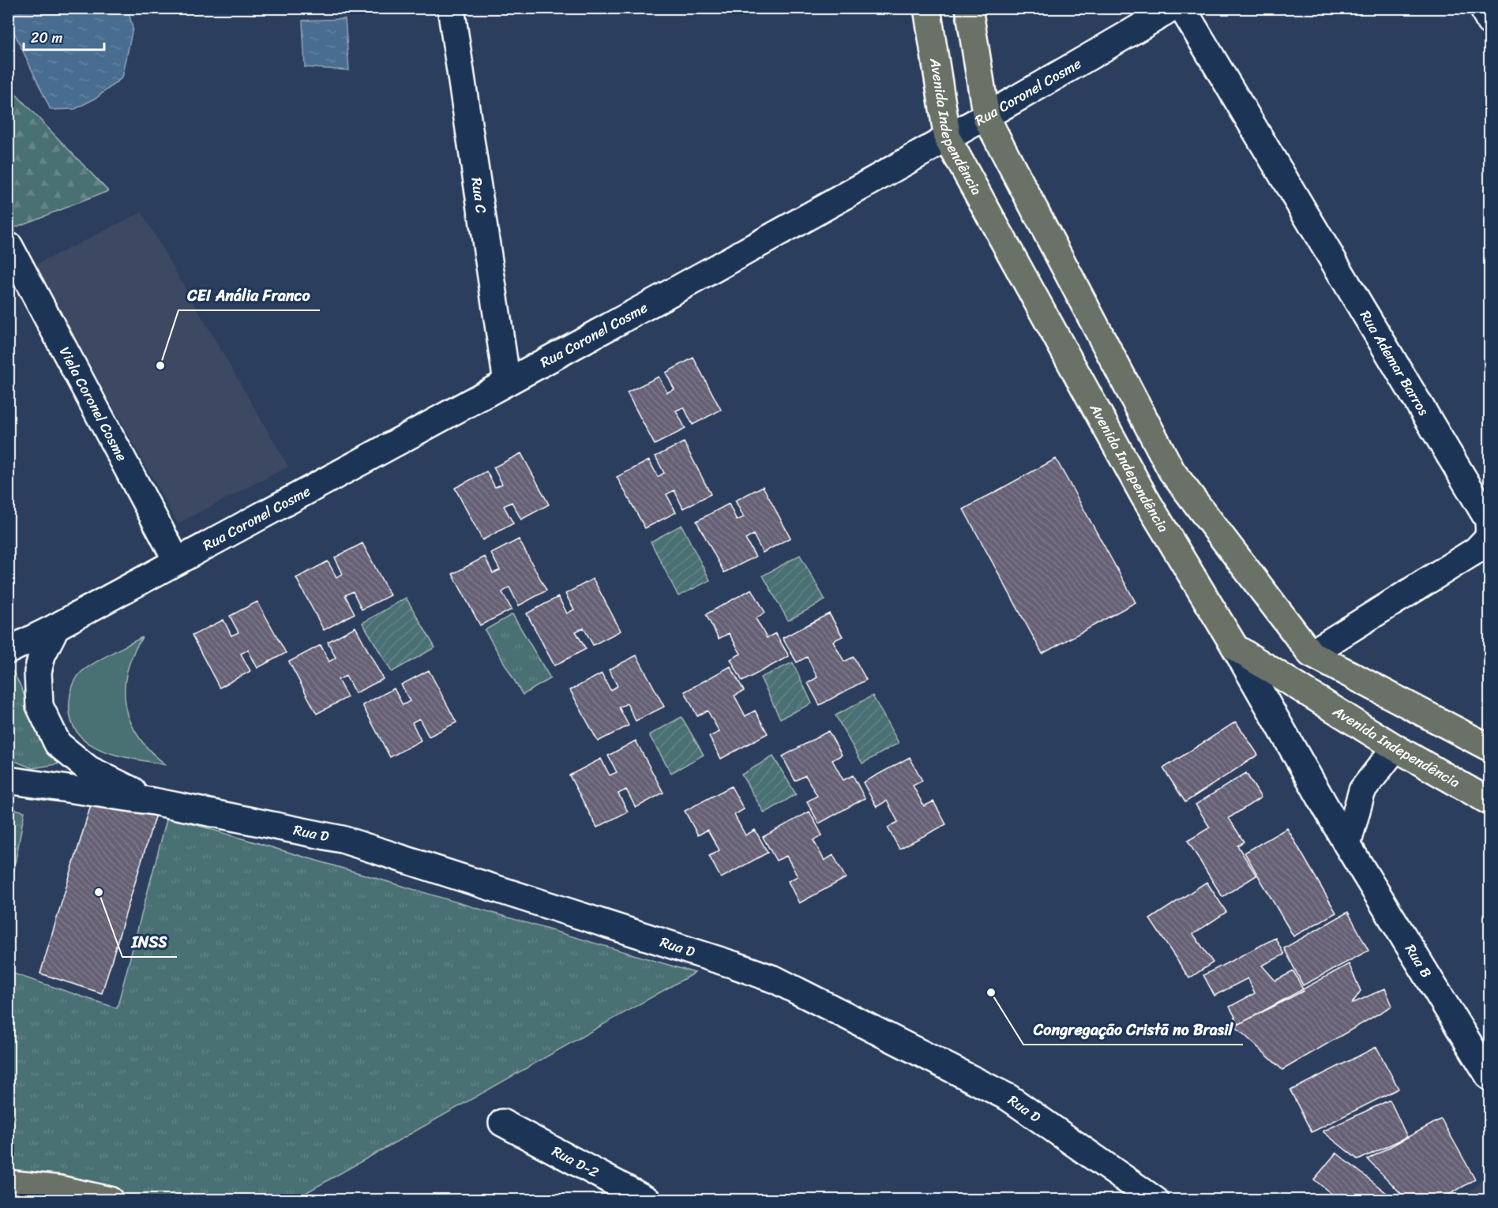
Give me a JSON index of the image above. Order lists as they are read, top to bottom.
{
  "streets": {
    "main road": ["Avenida Independência"],
    "street": [
      "Rua Coronel Cosme",
      "Rua C",
      "Rua Ademar Barros",
      "Viela Coronel Cosme",
      "Rua D",
      "Rua B",
      "Rua D-2"
    ]
  },
  "crossings": [
    ["Rua Coronel Cosme", "Avenida Independência"],
    ["Rua Coronel Cosme", "Rua C"],
    ["Rua Coronel Cosme", "Viela Coronel Cosme"],
    ["Rua Coronel Cosme", "Rua D"],
    ["Avenida Independência", "Rua Ademar Barros"],
    ["Avenida Independência", "Rua B"]
  ],
  "places": ["CEI Anália Franco", "INSS", "Congregação Cristã no Brasil"],
  "scale_bar": "20 m"
}
